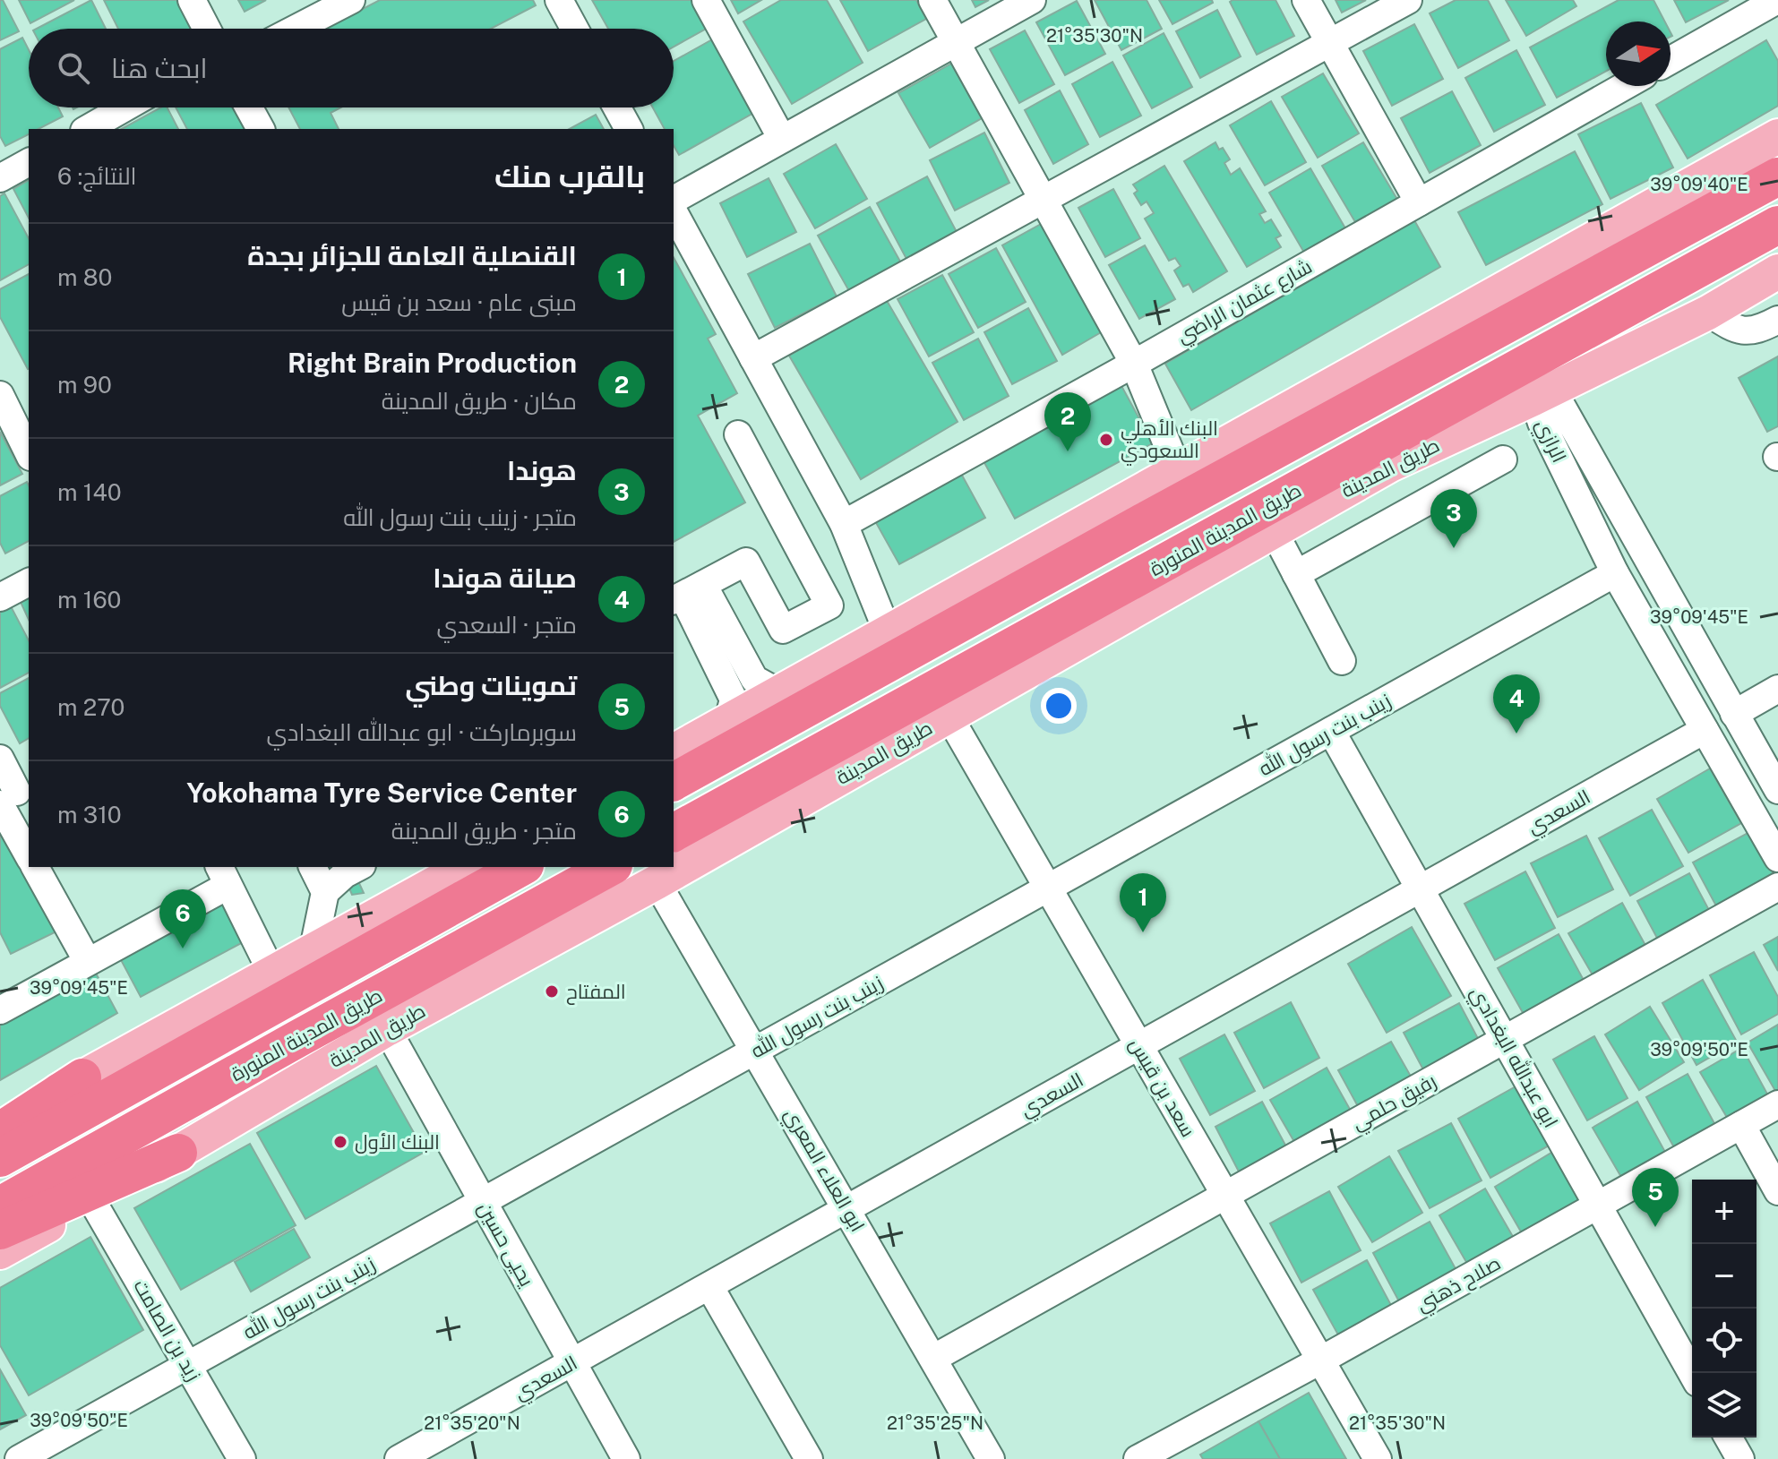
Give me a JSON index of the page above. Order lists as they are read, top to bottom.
{
  "streets": {
    "highway": ["طريق المدينة المنورة"],
    "main road": ["طريق المدينة"],
    "street": [
      "شارع عثمان الراضي",
      "الرازي",
      "زينب بنت رسول الله",
      "السعدي",
      "ابو عبدالله البغدادي",
      "سعد بن قيس",
      "رفيق حلمي",
      "ابو العلاء المعري",
      "يحيى حسين",
      "صلاح ذهني",
      "زيد بن الصامت"
    ]
  },
  "crossings": [
    ["الرازي", "طريق المدينة"],
    ["الرازي", "زينب بنت رسول الله"],
    ["الرازي", "السعدي"],
    ["طريق المدينة", "سعد بن قيس"],
    ["طريق المدينة", "ابو العلاء المعري"],
    ["طريق المدينة", "يحيى حسين"],
    ["طريق المدينة", "زيد بن الصامت"],
    ["زينب بنت رسول الله", "ابو عبدالله البغدادي"],
    ["زينب بنت رسول الله", "سعد بن قيس"],
    ["زينب بنت رسول الله", "ابو العلاء المعري"],
    ["زينب بنت رسول الله", "يحيى حسين"],
    ["زينب بنت رسول الله", "زيد بن الصامت"],
    ["السعدي", "ابو عبدالله البغدادي"],
    ["السعدي", "سعد بن قيس"],
    ["السعدي", "ابو العلاء المعري"],
    ["السعدي", "يحيى حسين"],
    ["ابو عبدالله البغدادي", "رفيق حلمي"],
    ["ابو عبدالله البغدادي", "صلاح ذهني"],
    ["سعد بن قيس", "رفيق حلمي"],
    ["سعد بن قيس", "صلاح ذهني"],
    ["رفيق حلمي", "ابو العلاء المعري"]
  ],
  "places": ["البنك الأهلي السعودي", "المفتاح", "البنك الأول"],
  "north": "right",
  "page": {
    "search": "ابحث هنا",
    "heading": ["بالقرب منك", "النتائج: 6"],
    "list": [
      {
        "mark": "1",
        "name": "القنصلية العامة للجزائر بجدة",
        "note": "مبنى عام · سعد بن قيس",
        "value": "80 m"
      },
      {
        "mark": "2",
        "name": "Right Brain Production",
        "note": "مكان · طريق المدينة",
        "value": "90 m"
      },
      {
        "mark": "3",
        "name": "هوندا",
        "note": "متجر · زينب بنت رسول الله",
        "value": "140 m"
      },
      {
        "mark": "4",
        "name": "صيانة هوندا",
        "note": "متجر · السعدي",
        "value": "160 m"
      },
      {
        "mark": "5",
        "name": "تموينات وطني",
        "note": "سوبرماركت · ابو عبدالله البغدادي",
        "value": "270 m"
      },
      {
        "mark": "6",
        "name": "Yokohama Tyre Service Center",
        "note": "متجر · طريق المدينة",
        "value": "310 m"
      }
    ],
    "pins": [
      "2",
      "3",
      "4",
      "1",
      "6",
      "5"
    ],
    "map_buttons": ["+", "−"]
  },
  "coordinates": [
    "21°35'30\"N",
    "39°09'40\"E",
    "39°09'45\"E",
    "39°09'50\"E",
    "21°35'20\"N",
    "21°35'25\"N"
  ]
}
